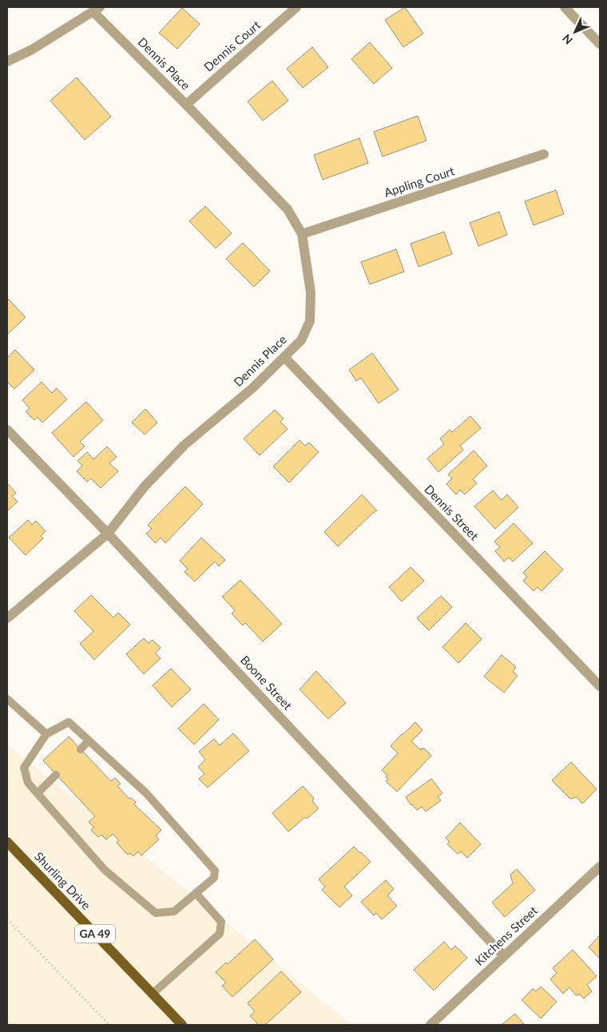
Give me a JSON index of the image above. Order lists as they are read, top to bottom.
{
  "streets": {
    "main road": ["Shurling Drive", "GA 49"],
    "street": [
      "Dennis Court",
      "Dennis Place",
      "Appling Court",
      "Dennis Street",
      "Boone Street",
      "Kitchens Street"
    ]
  },
  "crossings": [
    ["Dennis Court", "Dennis Place"],
    ["Dennis Place", "Appling Court"],
    ["Dennis Place", "Dennis Street"],
    ["Dennis Place", "Boone Street"],
    ["Boone Street", "Kitchens Street"]
  ],
  "north": "bottom left"
}
